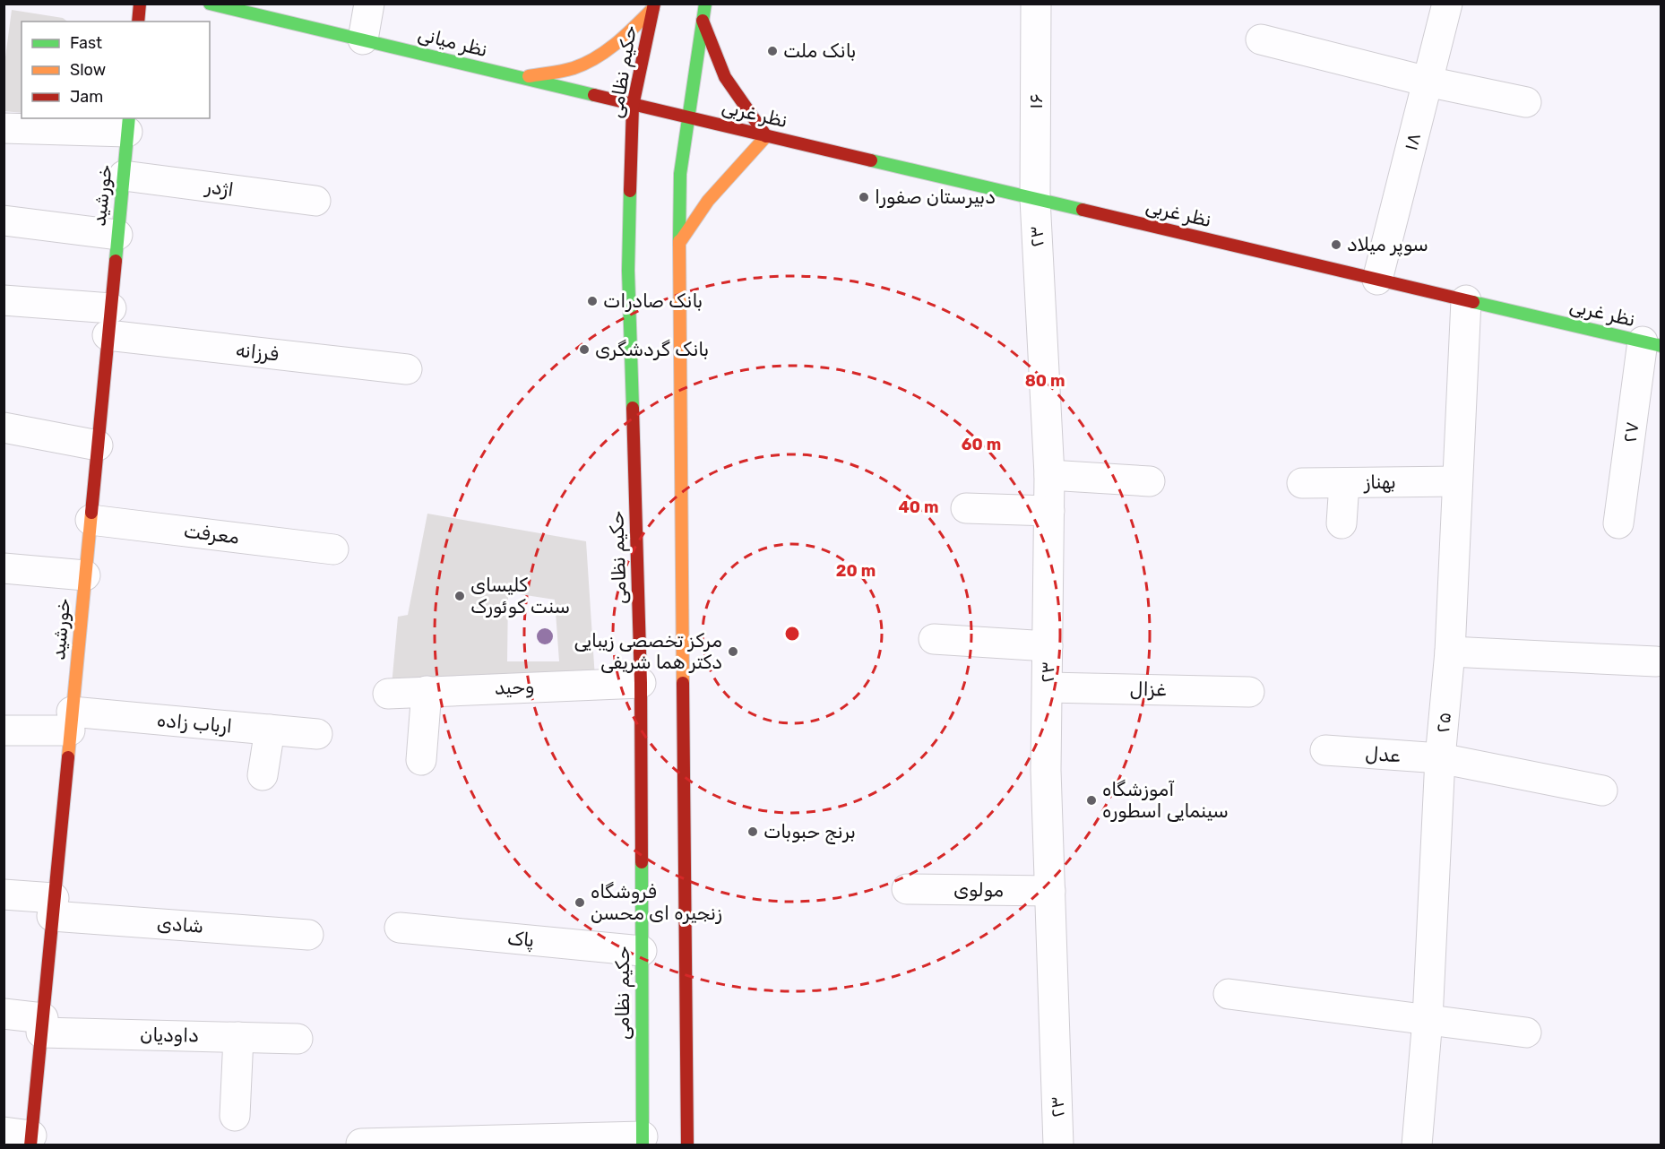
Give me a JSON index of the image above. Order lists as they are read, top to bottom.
{
  "streets": {
    "main road": [
      "نظر میانی",
      "حکیم نظامی",
      "نظر غربی",
      "خورشید"
    ],
    "street": [
      "۱۶",
      "۱۸",
      "اژدر",
      "۲۳",
      "فرزانه",
      "۲۷",
      "بهناز",
      "معرفت",
      "وحید",
      "غزال",
      "۲۵",
      "ارباب زاده",
      "عدل",
      "مولوی",
      "شادی",
      "پاک",
      "داودیان"
    ]
  },
  "crossings": [
    ["نظر میانی", "حکیم نظامی"],
    ["نظر میانی", "نظر غربی"],
    ["حکیم نظامی", "وحید"],
    ["حکیم نظامی", "پاک"],
    ["۱۶", "نظر غربی"],
    ["۱۶", "۲۳"],
    ["نظر غربی", "۱۸"],
    ["نظر غربی", "۲۳"],
    ["نظر غربی", "۲۷"],
    ["نظر غربی", "۲۵"],
    ["اژدر", "خورشید"],
    ["خورشید", "فرزانه"],
    ["خورشید", "معرفت"],
    ["خورشید", "ارباب زاده"],
    ["خورشید", "شادی"],
    ["خورشید", "داودیان"],
    ["۲۳", "غزال"],
    ["۲۳", "مولوی"],
    ["بهناز", "۲۵"],
    ["۲۵", "عدل"]
  ],
  "places": [
    "بانک ملت",
    "دبیرستان صفورا",
    "سوپر میلاد",
    "بانک صادرات",
    "بانک گردشگری",
    "کلیسای سنت کوئورک",
    "مرکز تخصصی زیبایی دکتر هما شریفی",
    "آموزشگاه سینمایی اسطوره",
    "برنج حبوبات",
    "فروشگاه زنجیره ای محسن"
  ],
  "legend": ["Fast", "Slow", "Jam"],
  "rings": [
    "80 m",
    "60 m",
    "40 m",
    "20 m"
  ]
}
